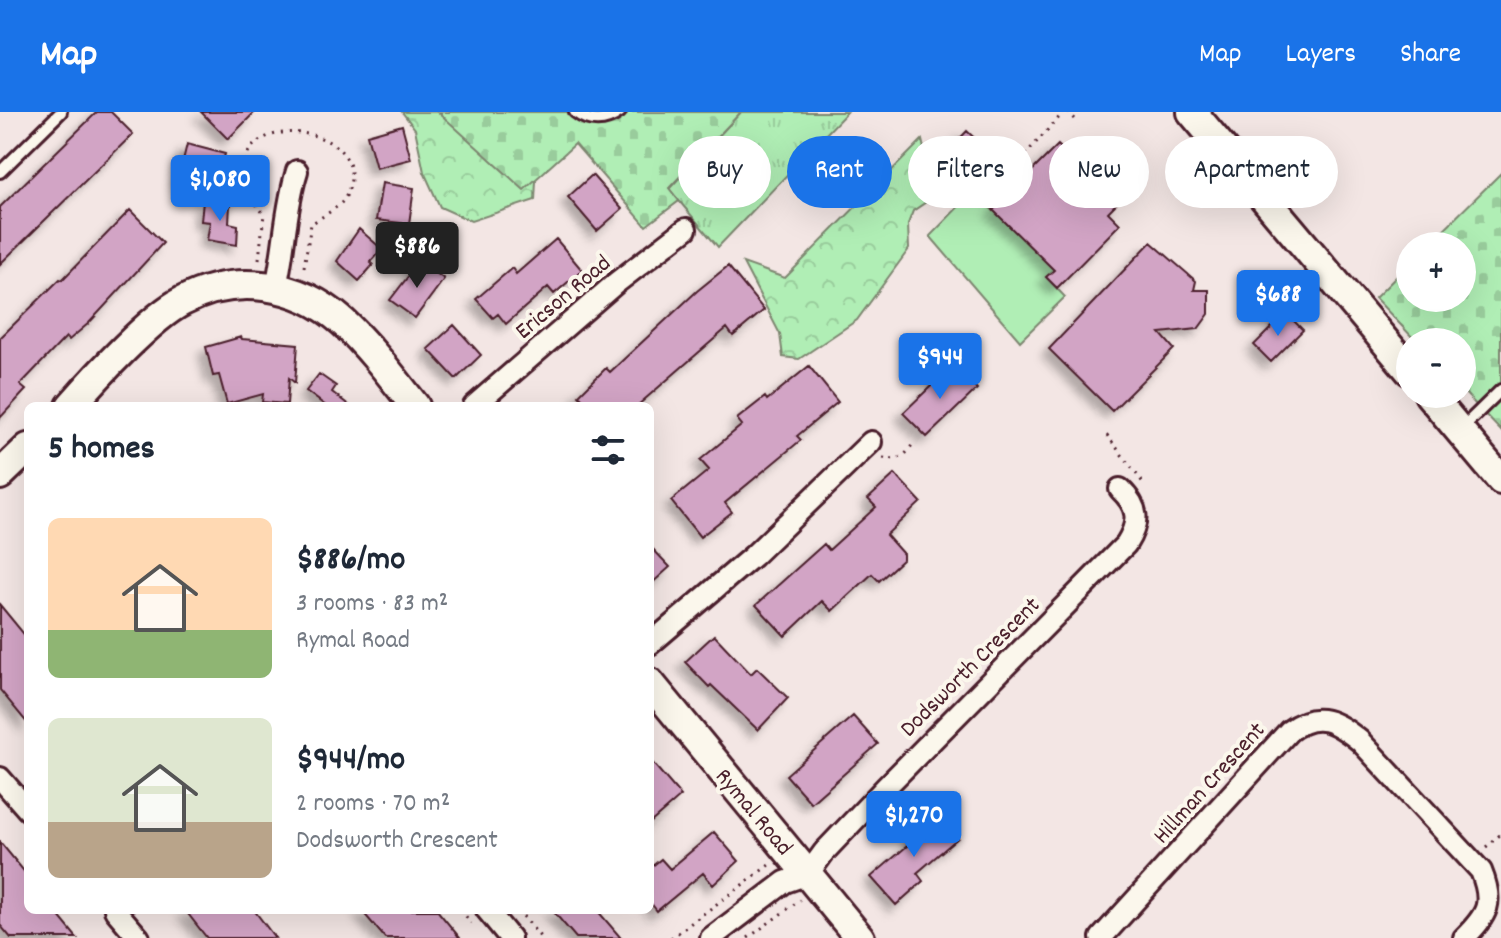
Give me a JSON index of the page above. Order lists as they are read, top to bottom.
{
  "streets": {
    "street": [
      "Ericson Road",
      "Dodsworth Crescent",
      "Hillman Crescent",
      "Rymal Road"
    ]
  },
  "crossings": [
    ["Dodsworth Crescent", "Rymal Road"]
  ],
  "page": {
    "header": "Map",
    "nav": ["Map", "Layers", "Share"],
    "chip": [
      "Buy",
      "Rent",
      "Filters",
      "New",
      "Apartment"
    ],
    "price": [
      "$1,080",
      "$886",
      "$688",
      "$944",
      "$1,270"
    ],
    "map_buttons": ["+", "−"],
    "heading": "5 homes",
    "list": [
      {
        "name": "$886/mo",
        "note": "3 rooms · 83 m² · Rymal Road"
      },
      {
        "name": "$944/mo",
        "note": "2 rooms · 70 m² · Dodsworth Crescent"
      }
    ]
  }
}
